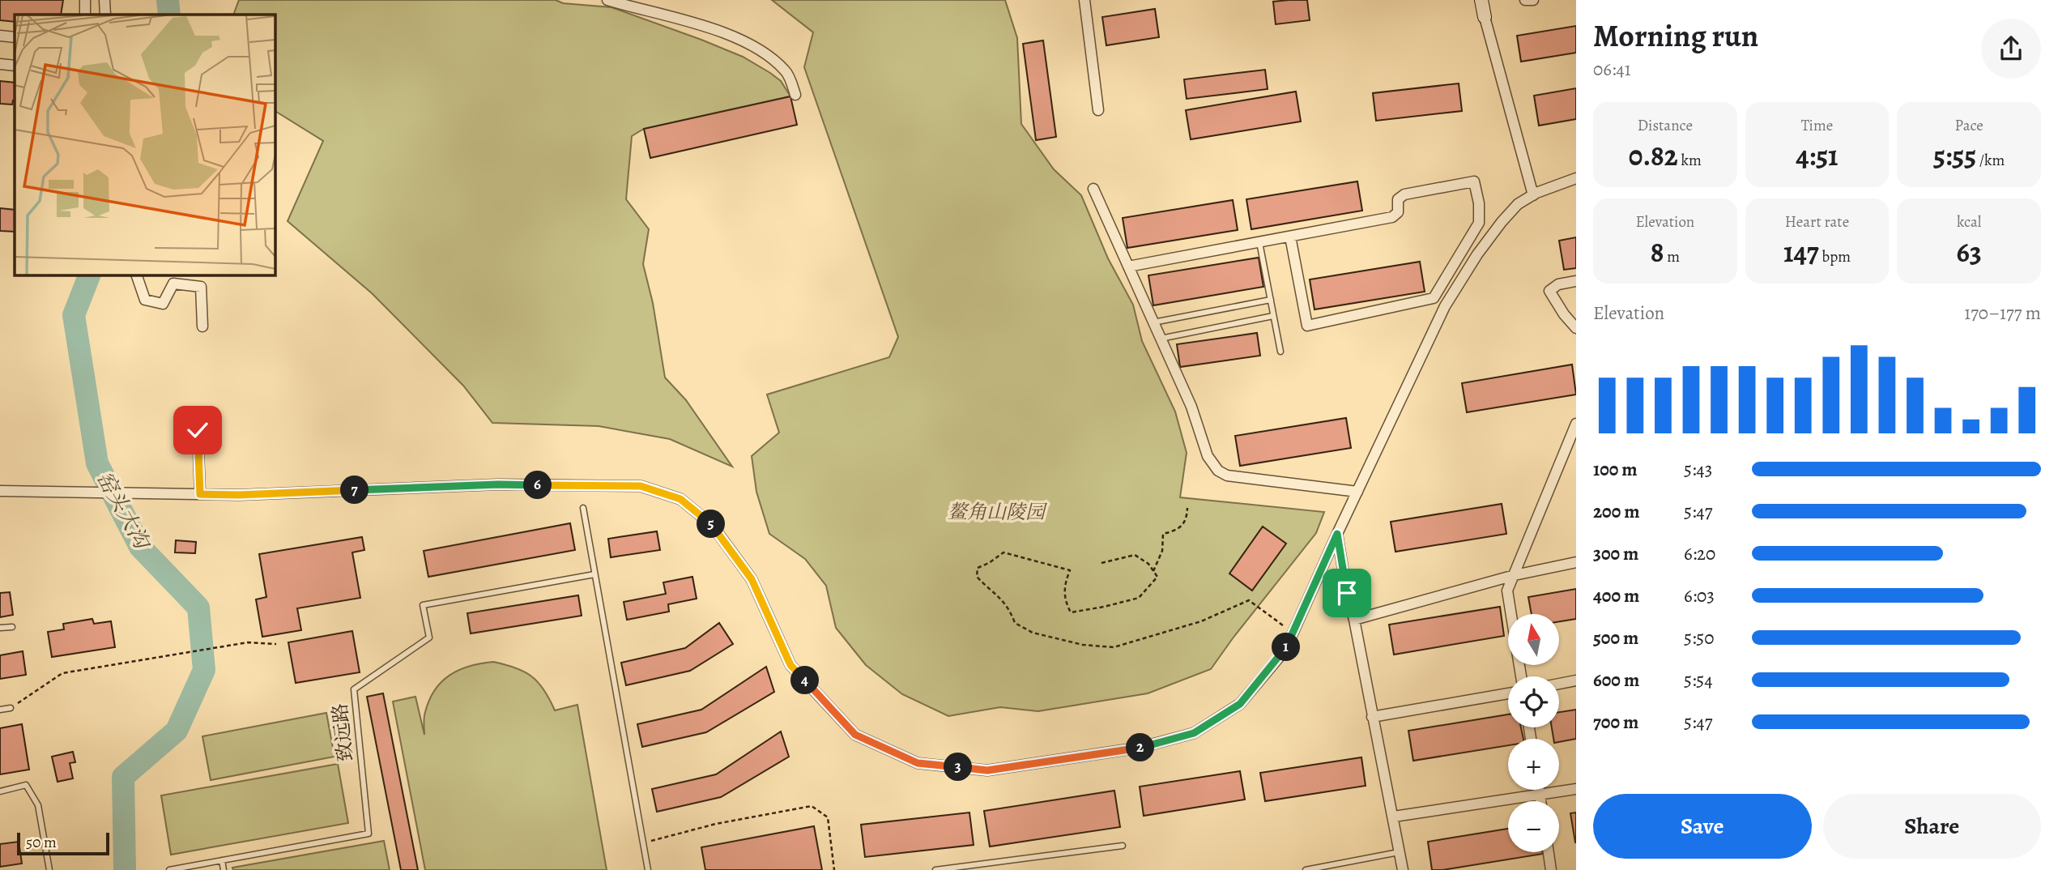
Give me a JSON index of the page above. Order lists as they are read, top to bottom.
{
  "streets": {
    "lane": ["致远路"]
  },
  "water": ["窑头大沟"],
  "parks": ["鳌角山陵园"],
  "scale_bar": "50 m",
  "north": "top",
  "page": {
    "heading": ["Morning run", "06:41"],
    "stats": [
      ["Distance", "0.82 km"],
      ["Time", "4:51"],
      ["Pace", "5:55 /km"],
      ["Elevation", "8 m"],
      ["Heart rate", "147 bpm"],
      ["kcal", "63"]
    ],
    "chart": ["Elevation", "170–177 m"],
    "list": [
      {
        "name": "100 m",
        "note": "5:43"
      },
      {
        "name": "200 m",
        "note": "5:47"
      },
      {
        "name": "300 m",
        "note": "6:20"
      },
      {
        "name": "400 m",
        "note": "6:03"
      },
      {
        "name": "500 m",
        "note": "5:50"
      },
      {
        "name": "600 m",
        "note": "5:54"
      },
      {
        "name": "700 m",
        "note": "5:47"
      }
    ],
    "pins": [
      "6",
      "7",
      "5",
      "1",
      "4",
      "2",
      "3"
    ],
    "map_buttons": ["+", "−"],
    "buttons": ["Save", "Share"],
    "scale": "50 m"
  }
}
